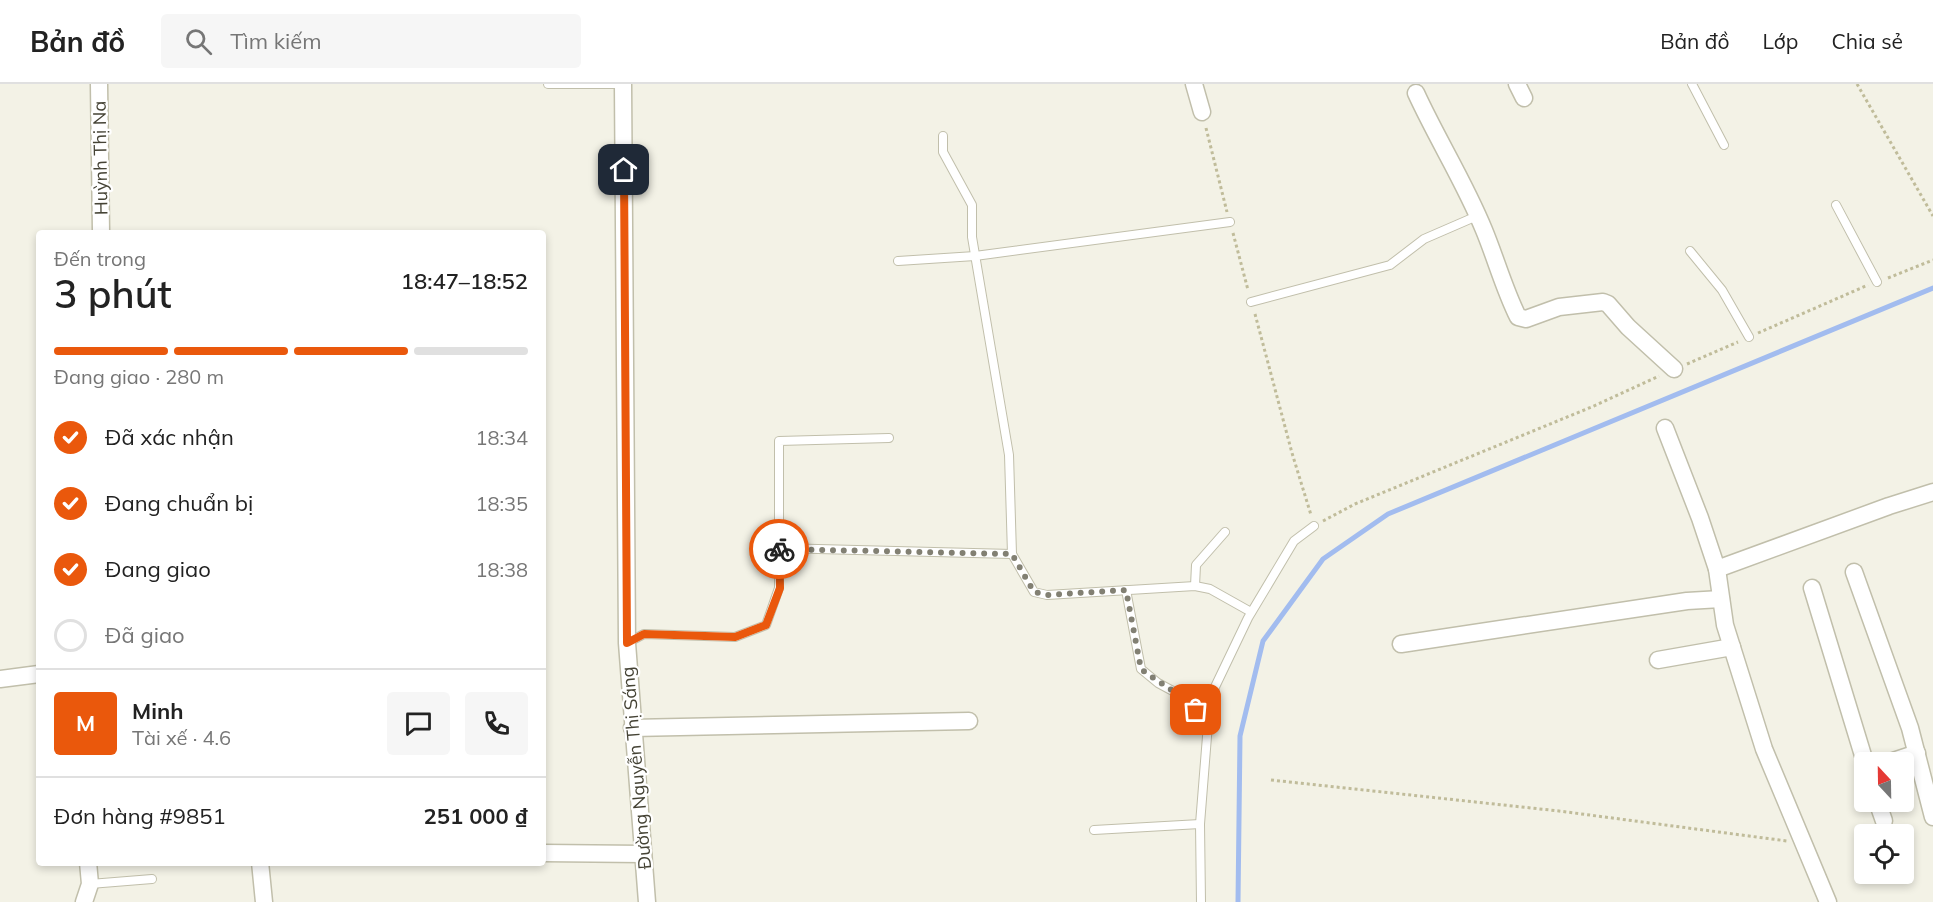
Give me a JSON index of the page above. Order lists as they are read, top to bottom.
{
  "streets": {
    "street": ["Huỳnh Thị Na", "Đường Nguyễn Thị Sáng"]
  },
  "north": "top",
  "page": {
    "header": "Bản đồ",
    "search": "Tìm kiếm",
    "nav": ["Bản đồ", "Lớp", "Chia sẻ"],
    "heading": ["3 phút", "Đến trong", "18:47–18:52"],
    "panel": [
      "Minh",
      "Tài xế · 4.6",
      "Đơn hàng #9851",
      "251 000 ₫"
    ],
    "bar": "Đang giao · 280 m",
    "list": [
      ["Đã xác nhận", "18:34"],
      ["Đang chuẩn bị", "18:35"],
      ["Đang giao", "18:38"],
      "Đã giao"
    ],
    "round": "M"
  }
}
